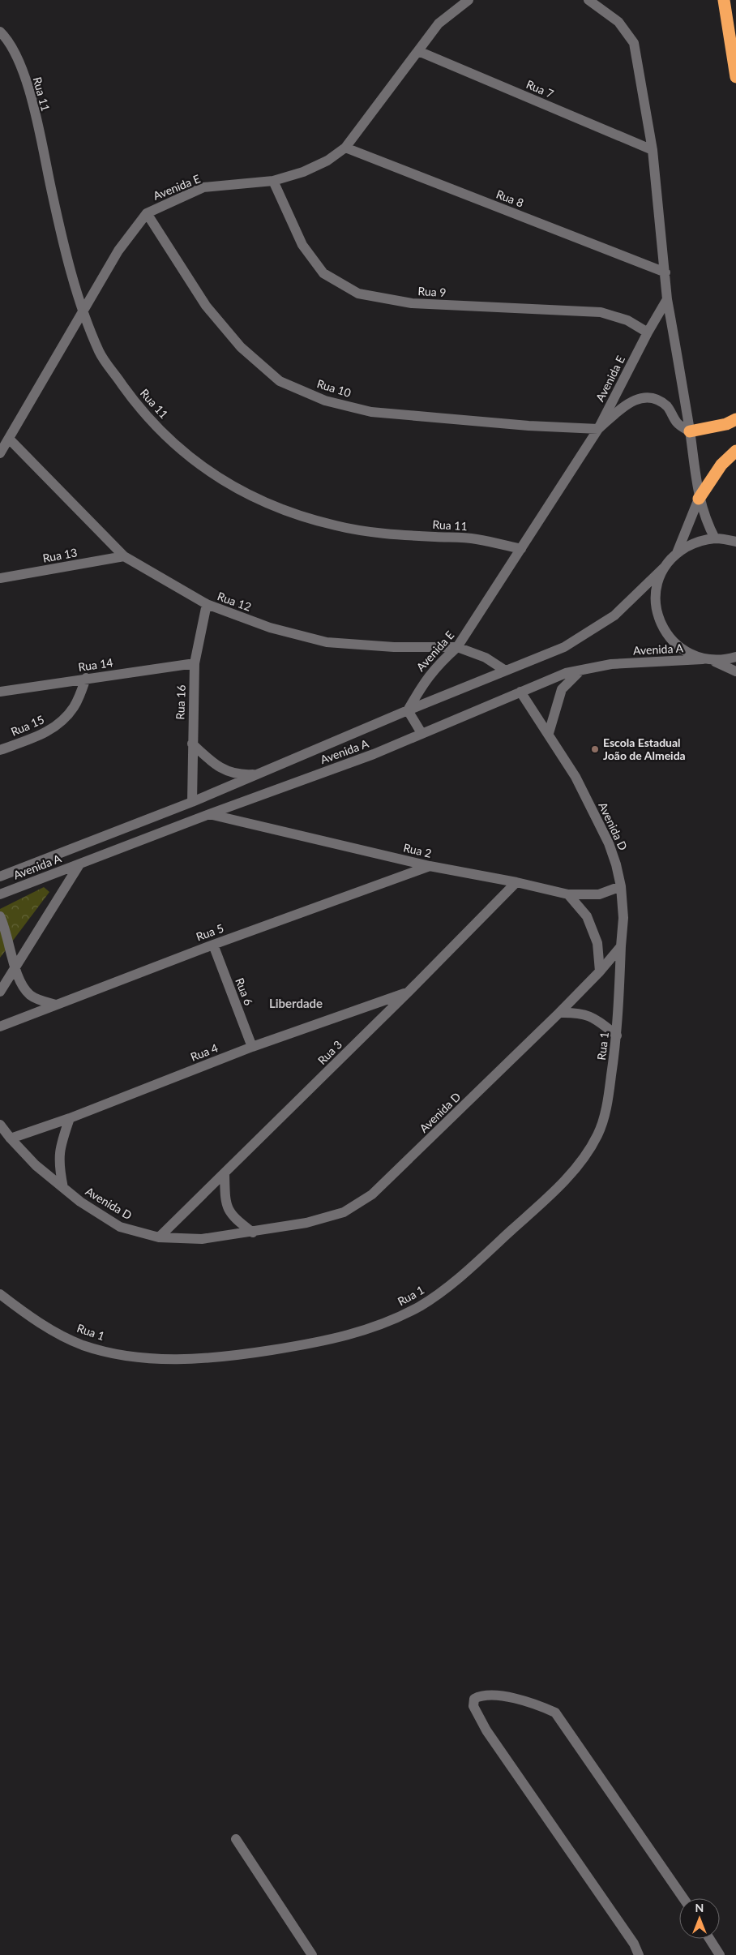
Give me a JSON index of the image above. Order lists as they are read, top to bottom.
{
  "streets": {
    "street": [
      "Rua 7",
      "Rua 11",
      "Avenida E",
      "Rua 8",
      "Rua 9",
      "Rua 10",
      "Rua 13",
      "Rua 12",
      "Avenida A",
      "Rua 14",
      "Rua 16",
      "Rua 15",
      "Avenida D",
      "Rua 2",
      "Rua 5",
      "Rua 6",
      "Rua 1",
      "Rua 4",
      "Rua 3"
    ]
  },
  "crossings": [
    ["Rua 7", "Avenida E"],
    ["Rua 11", "Avenida E"],
    ["Avenida E", "Rua 8"],
    ["Avenida E", "Rua 9"],
    ["Avenida E", "Rua 10"],
    ["Avenida E", "Rua 12"],
    ["Avenida E", "Avenida A"],
    ["Rua 13", "Rua 12"],
    ["Rua 12", "Avenida A"],
    ["Rua 12", "Rua 16"],
    ["Avenida A", "Rua 16"],
    ["Avenida A", "Avenida D"],
    ["Avenida A", "Rua 2"],
    ["Rua 14", "Rua 16"],
    ["Rua 14", "Rua 15"],
    ["Avenida D", "Rua 2"],
    ["Avenida D", "Rua 1"],
    ["Avenida D", "Rua 4"],
    ["Avenida D", "Rua 3"],
    ["Rua 2", "Rua 5"],
    ["Rua 2", "Rua 3"],
    ["Rua 5", "Rua 6"],
    ["Rua 6", "Rua 4"],
    ["Rua 4", "Rua 3"]
  ],
  "districts": ["Liberdade"],
  "places": ["Escola Estadual João de Almeida"],
  "north": "top"
}
